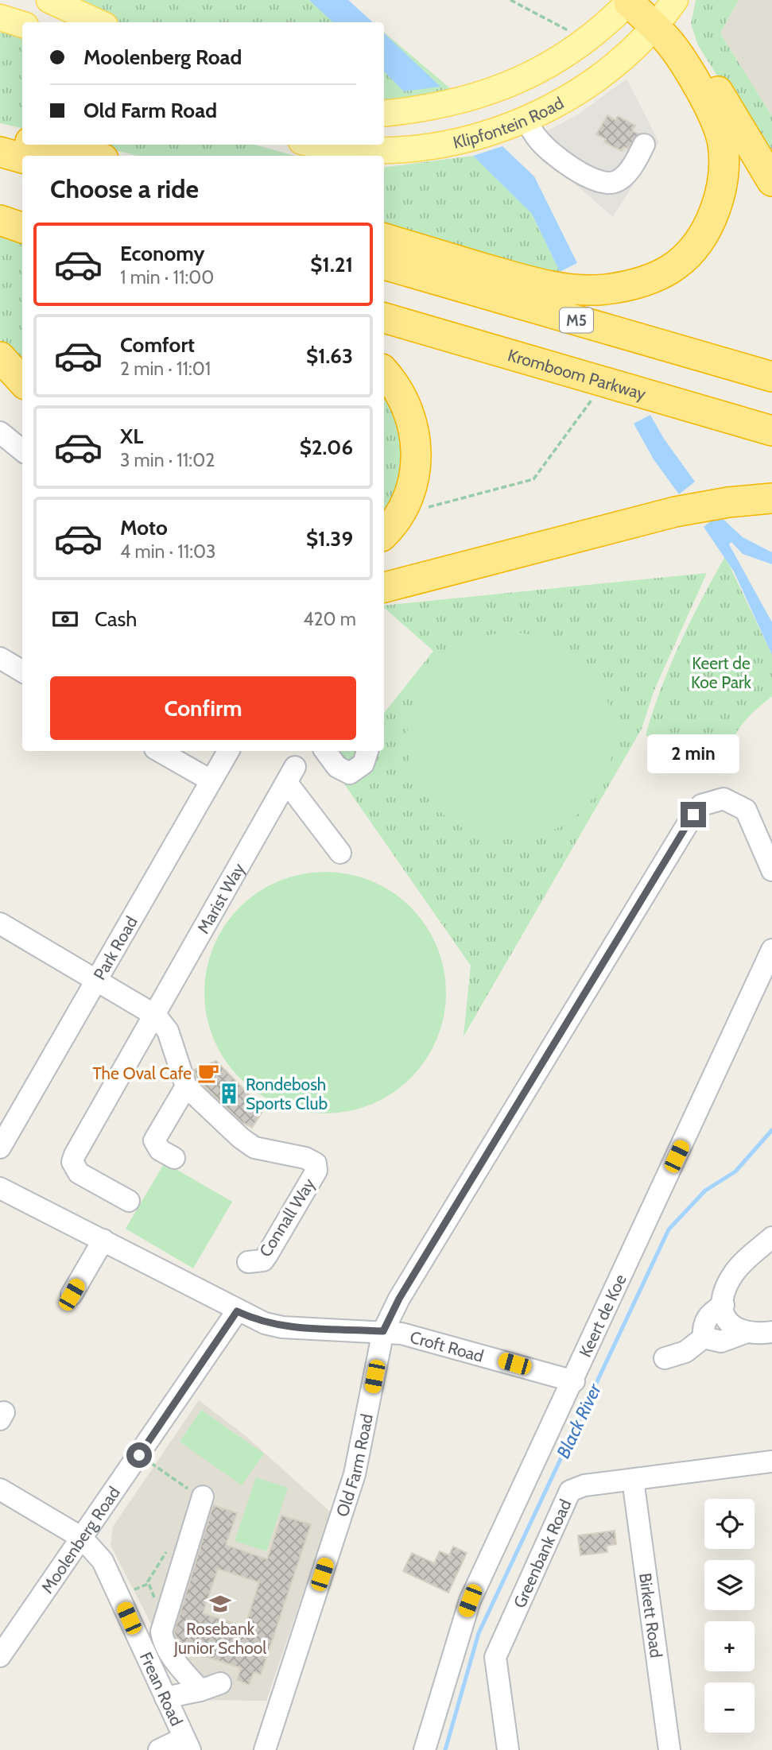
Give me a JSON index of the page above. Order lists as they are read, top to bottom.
{
  "streets": {
    "highway": ["M5", "Kromboom Parkway"],
    "main road": ["Klipfontein Road"],
    "street": [
      "Marist Way",
      "Park Road",
      "Connall Way",
      "Keert de Koe",
      "Croft Road",
      "Old Farm Road",
      "Moolenberg Road",
      "Greenbank Road",
      "Birkett Road",
      "Frean Road"
    ]
  },
  "crossings": [
    ["Marist Way", "Connall Way"],
    ["Keert de Koe", "Croft Road"],
    ["Croft Road", "Old Farm Road"],
    ["Croft Road", "Moolenberg Road"],
    ["Moolenberg Road", "Frean Road"],
    ["Greenbank Road", "Birkett Road"]
  ],
  "water": ["Black River"],
  "parks": ["Keert de Koe Park"],
  "places": {
    "cafe": ["The Oval Cafe"],
    "building": ["Rondebosh Sports Club"],
    "school or university": ["Rosebank Junior School"]
  },
  "page": {
    "banner": ["Moolenberg Road", "Old Farm Road"],
    "heading": "Choose a ride",
    "list": [
      {
        "name": "Economy",
        "note": "1 min · 11:00",
        "value": "$1.21"
      },
      {
        "name": "Comfort",
        "note": "2 min · 11:01",
        "value": "$1.63"
      },
      {
        "name": "XL",
        "note": "3 min · 11:02",
        "value": "$2.06"
      },
      {
        "name": "Moto",
        "note": "4 min · 11:03",
        "value": "$1.39"
      }
    ],
    "pay": ["Cash", "420 m"],
    "buttons": "Confirm",
    "bubble": "2 min",
    "map_buttons": ["+", "−"]
  }
}
